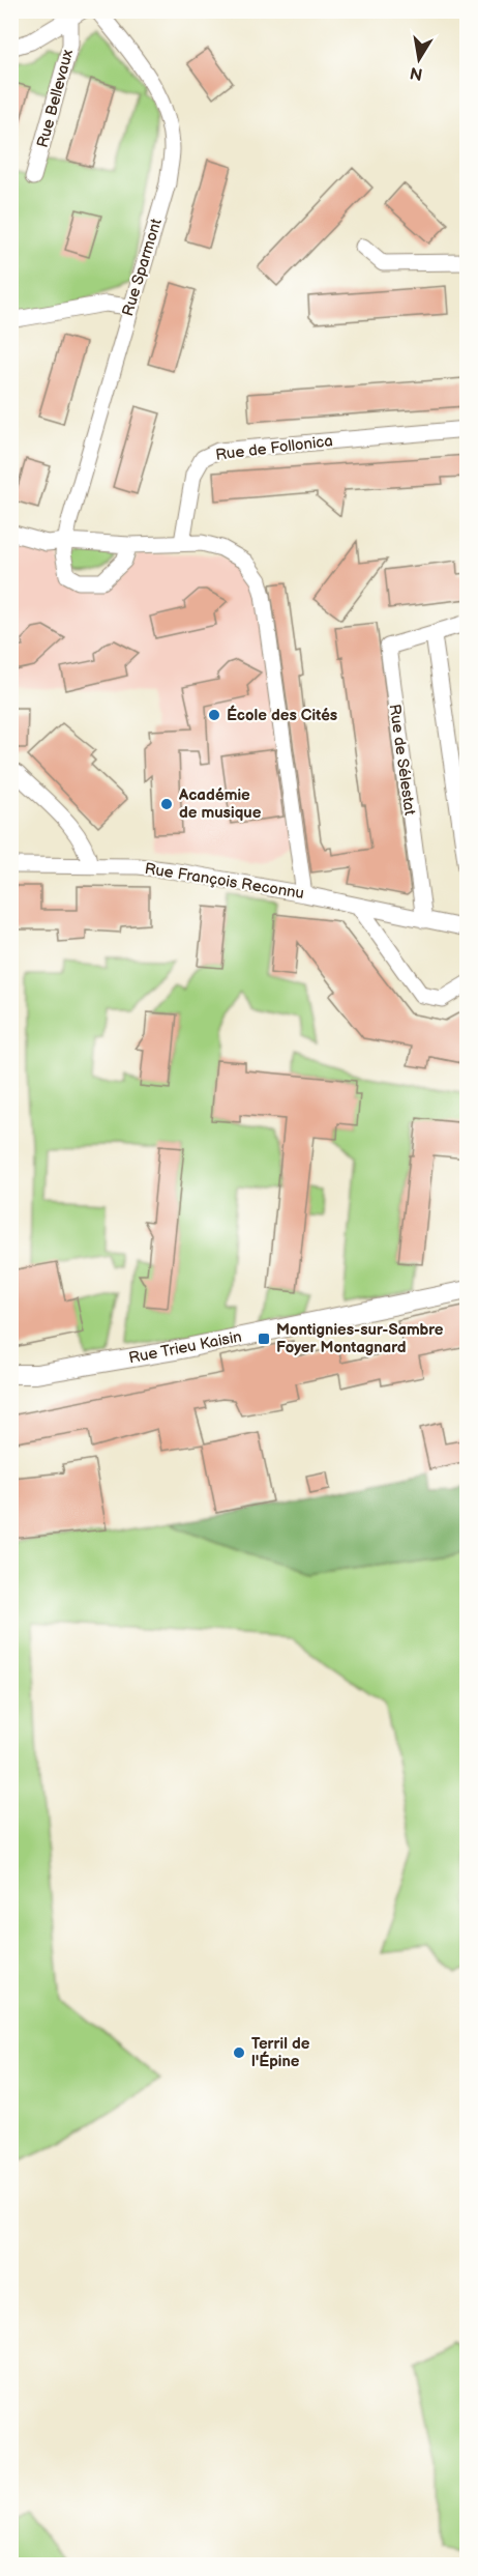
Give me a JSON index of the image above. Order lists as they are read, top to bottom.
{
  "streets": {
    "street": [
      "Rue Bellevaux",
      "Rue Sparmont",
      "Rue de Follonica",
      "Rue de Sélestat",
      "Rue François Reconnu",
      "Rue Trieu Kaisin"
    ]
  },
  "crossings": [
    ["Rue de Sélestat", "Rue François Reconnu"]
  ],
  "places": {
    "other": ["École des Cités", "Académie de musique", "Terril de l'Épine"],
    "transit": ["Montignies-sur-Sambre Foyer Montagnard"]
  },
  "north": "bottom"
}
